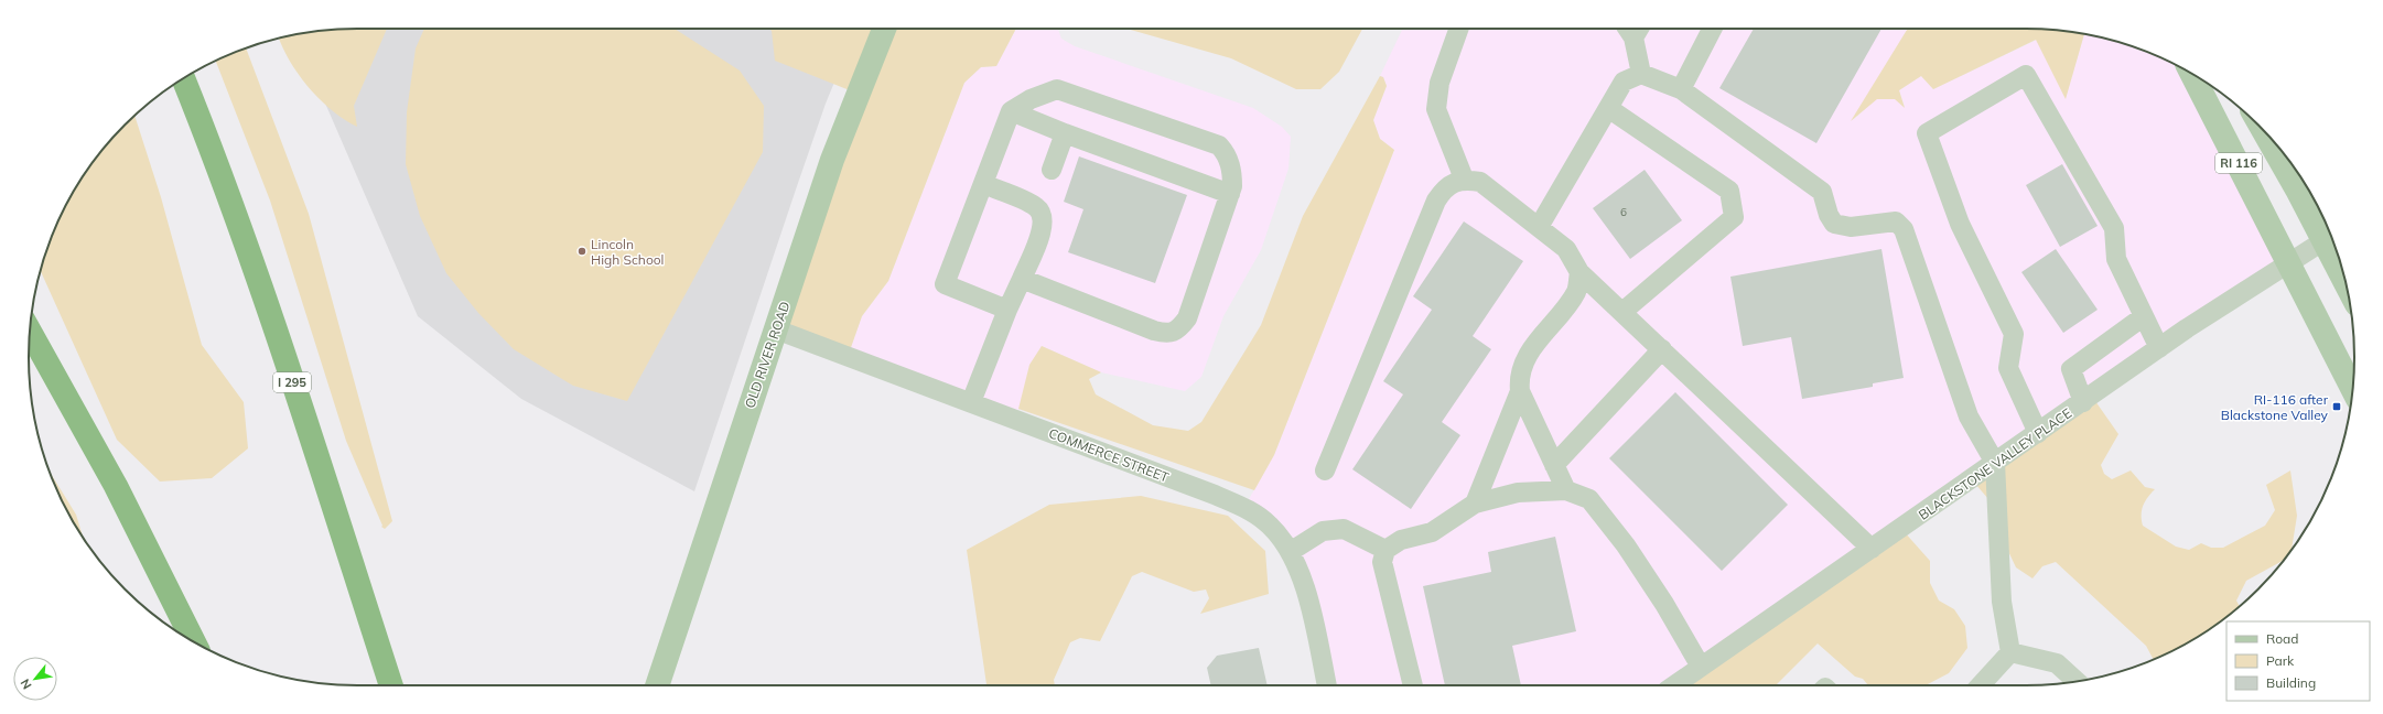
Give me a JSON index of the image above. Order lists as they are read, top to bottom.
{
  "streets": {
    "highway": ["I 295"],
    "main road": ["RI 116", "OLD RIVER ROAD"],
    "street": ["COMMERCE STREET", "BLACKSTONE VALLEY PLACE"]
  },
  "crossings": [
    ["RI 116", "BLACKSTONE VALLEY PLACE"],
    ["OLD RIVER ROAD", "COMMERCE STREET"]
  ],
  "places": {
    "other": ["Lincoln High School"],
    "transit": ["RI-116 after Blackstone Valley"]
  },
  "house_numbers": ["6"],
  "legend": ["Road", "Park", "Building"],
  "north": "bottom left"
}
